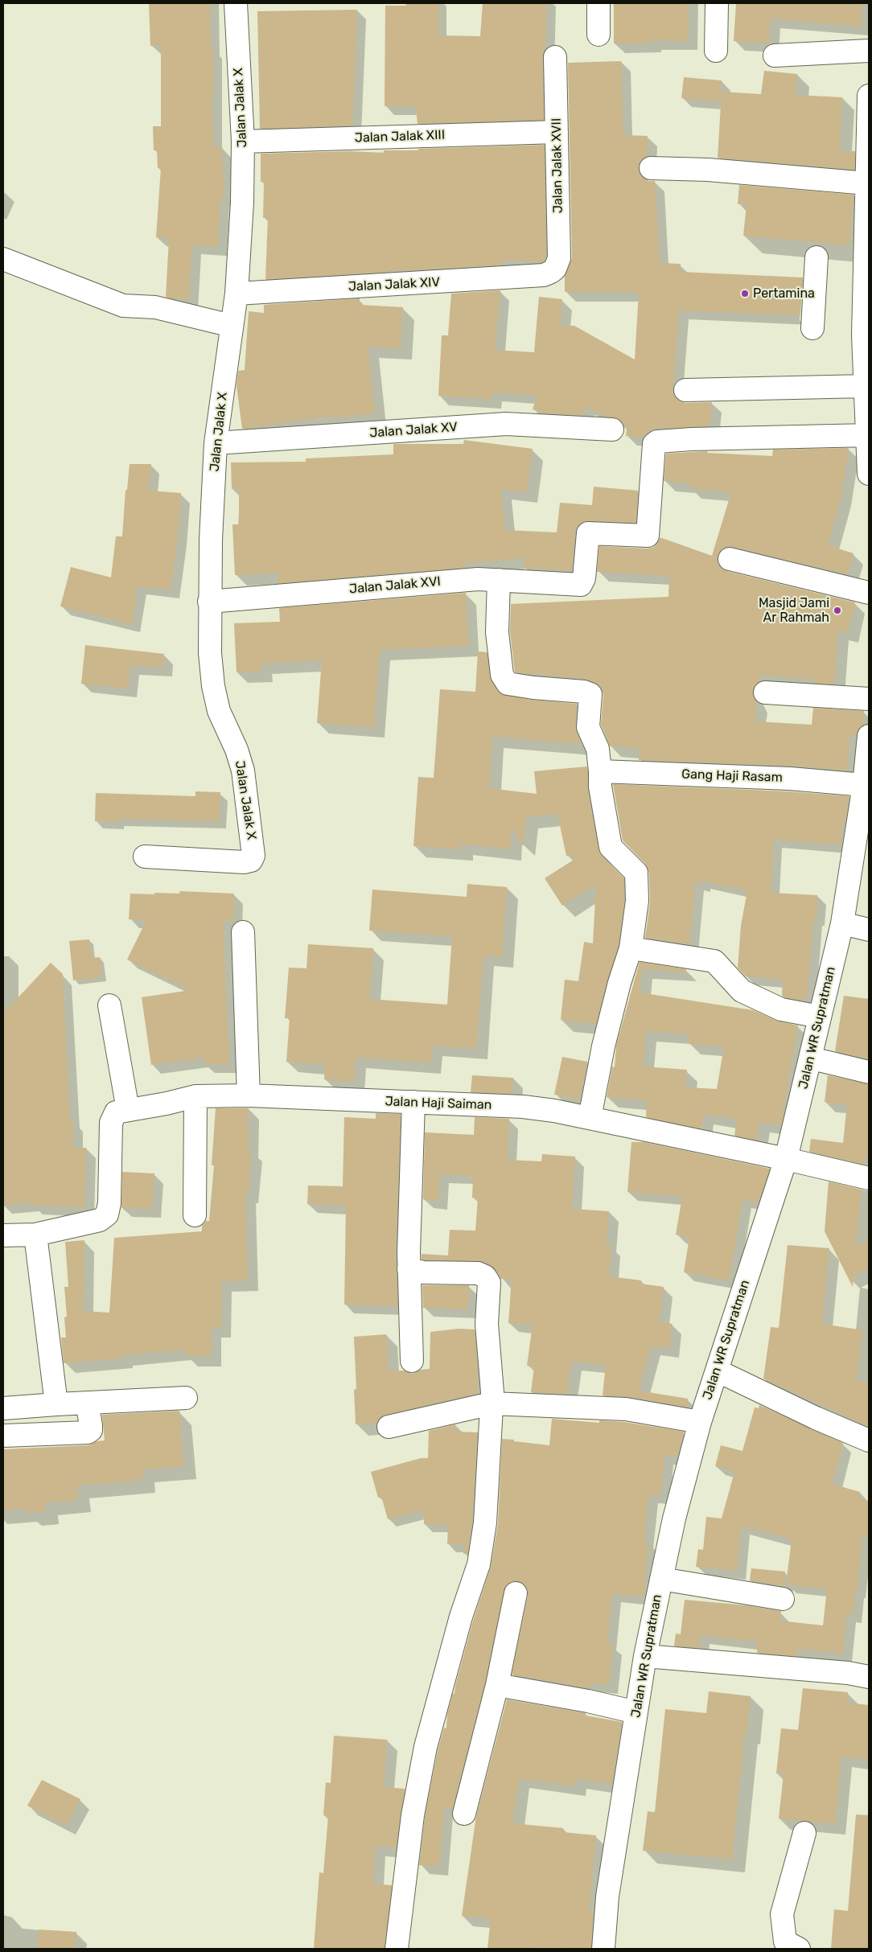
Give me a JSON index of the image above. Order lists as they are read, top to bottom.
{
  "streets": {
    "street": [
      "Jalan Jalak X",
      "Jalan Jalak XIII",
      "Jalan Jalak XVII",
      "Jalan Jalak XIV",
      "Jalan Jalak XV",
      "Jalan Jalak XVI",
      "Gang Haji Rasam",
      "Jalan WR Supratman",
      "Jalan Haji Saiman"
    ]
  },
  "crossings": [
    ["Jalan Jalak X", "Jalan Jalak XIII"],
    ["Jalan Jalak X", "Jalan Jalak XIV"],
    ["Jalan Jalak X", "Jalan Jalak XV"],
    ["Jalan Jalak X", "Jalan Jalak XVI"],
    ["Jalan Jalak XIII", "Jalan Jalak XVII"],
    ["Jalan Jalak XVII", "Jalan Jalak XIV"],
    ["Gang Haji Rasam", "Jalan WR Supratman"],
    ["Jalan WR Supratman", "Jalan Haji Saiman"]
  ],
  "places": ["Pertamina", "Masjid Jami Ar Rahmah"]
}
